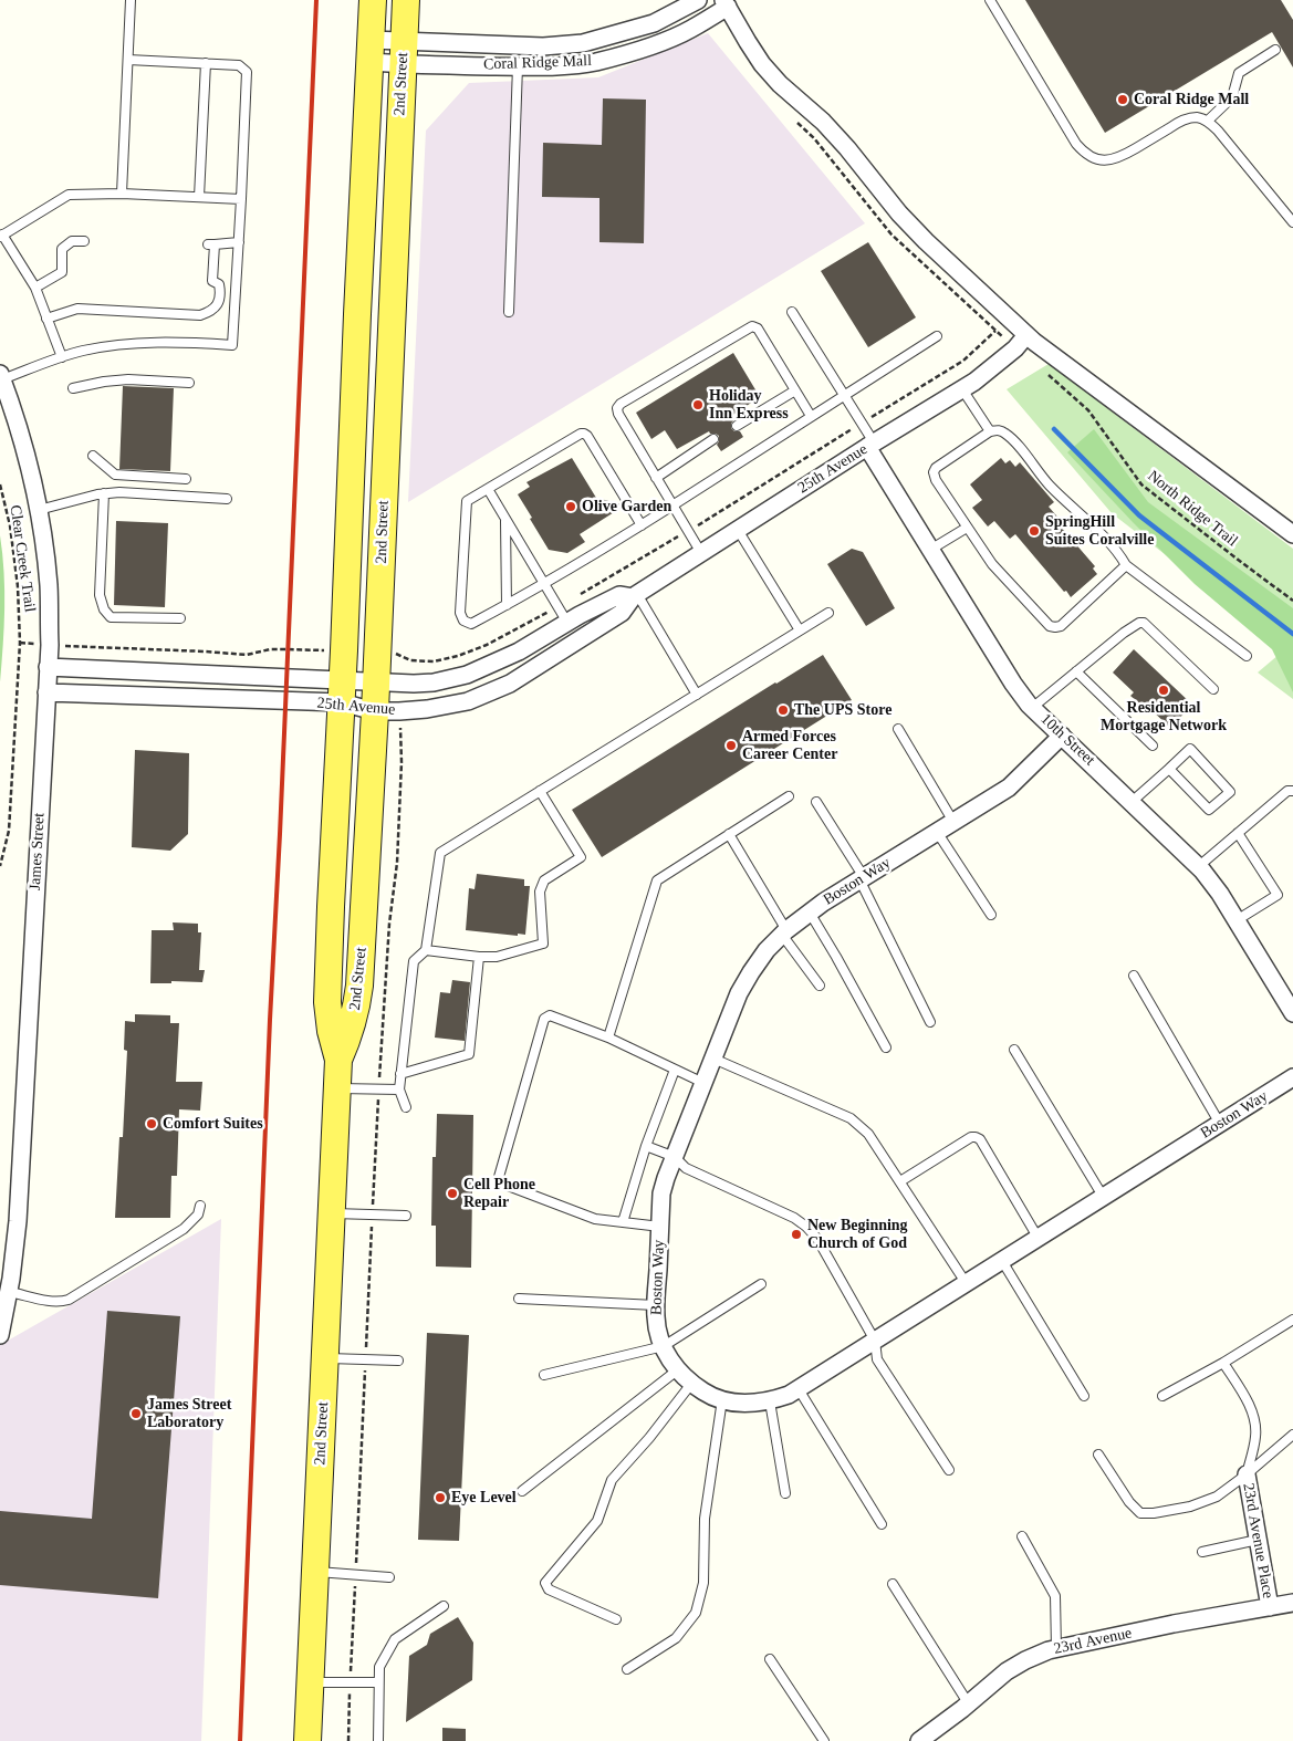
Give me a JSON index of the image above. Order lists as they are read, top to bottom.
{
  "streets": {
    "main road": ["2nd Street"],
    "street": [
      "Coral Ridge Mall",
      "25th Avenue",
      "10th Street",
      "James Street",
      "Boston Way",
      "23rd Avenue Place",
      "23rd Avenue"
    ],
    "path": ["North Ridge Trail", "Clear Creek Trail"]
  },
  "crossings": [
    ["Coral Ridge Mall", "2nd Street"],
    ["Coral Ridge Mall", "25th Avenue"],
    ["2nd Street", "25th Avenue"],
    ["25th Avenue", "10th Street"],
    ["25th Avenue", "James Street"],
    ["10th Street", "Boston Way"],
    ["23rd Avenue Place", "23rd Avenue"]
  ],
  "places": [
    "Coral Ridge Mall",
    "Holiday Inn Express",
    "Olive Garden",
    "SpringHill Suites Coralville",
    "Residential Mortgage Network",
    "The UPS Store",
    "Armed Forces Career Center",
    "Comfort Suites",
    "Cell Phone Repair",
    "New Beginning Church of God",
    "James Street Laboratory",
    "Eye Level"
  ]
}
